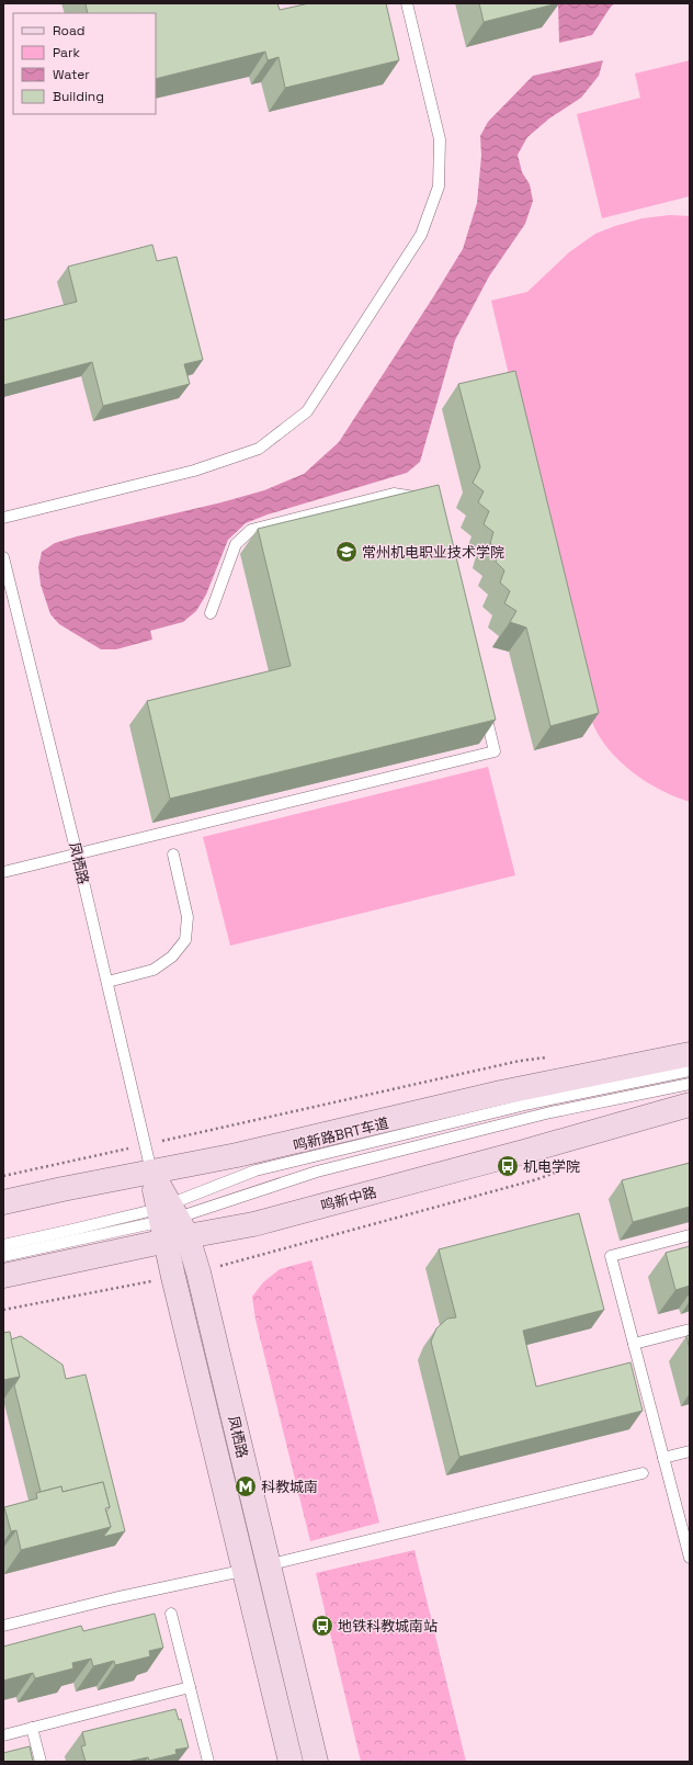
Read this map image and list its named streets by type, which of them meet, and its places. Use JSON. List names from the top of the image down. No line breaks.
{"streets":{"main road":["凤栖路","鸣新中路"],"lane":["鸣新路BRT车道"]},"crossings":[["凤栖路","鸣新路BRT车道"],["凤栖路","鸣新中路"],["鸣新路BRT车道","鸣新中路"]],"places":{"school or university":["常州机电职业技术学院"],"bus stop":["机电学院","地铁科教城南站"],"metro station":["科教城南"]},"legend":["Road","Park","Water","Building"]}
